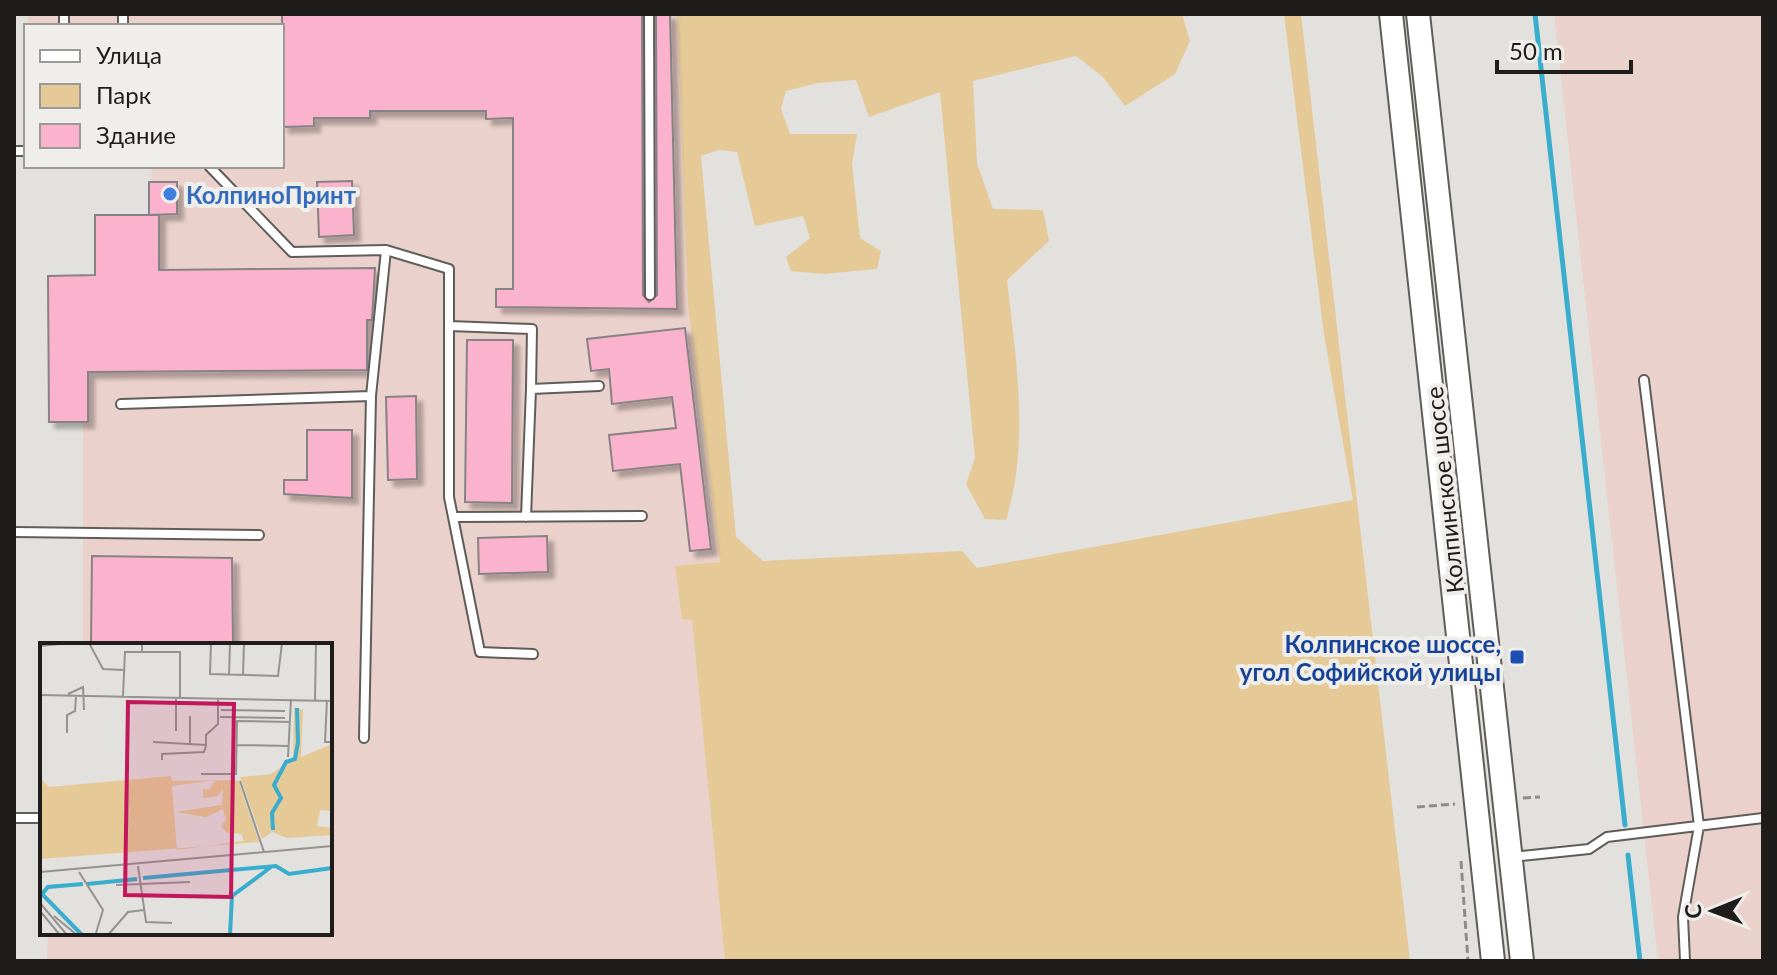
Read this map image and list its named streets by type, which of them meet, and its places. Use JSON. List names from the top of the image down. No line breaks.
{"streets":{"main road":["Колпинское шоссе"]},"places":{"other":["КолпиноПринт"],"transit":["Колпинское шоссе, угол Софийской улицы"]},"legend":["Улица","Парк","Здание"],"scale_bar":"50 m","north":"left"}
